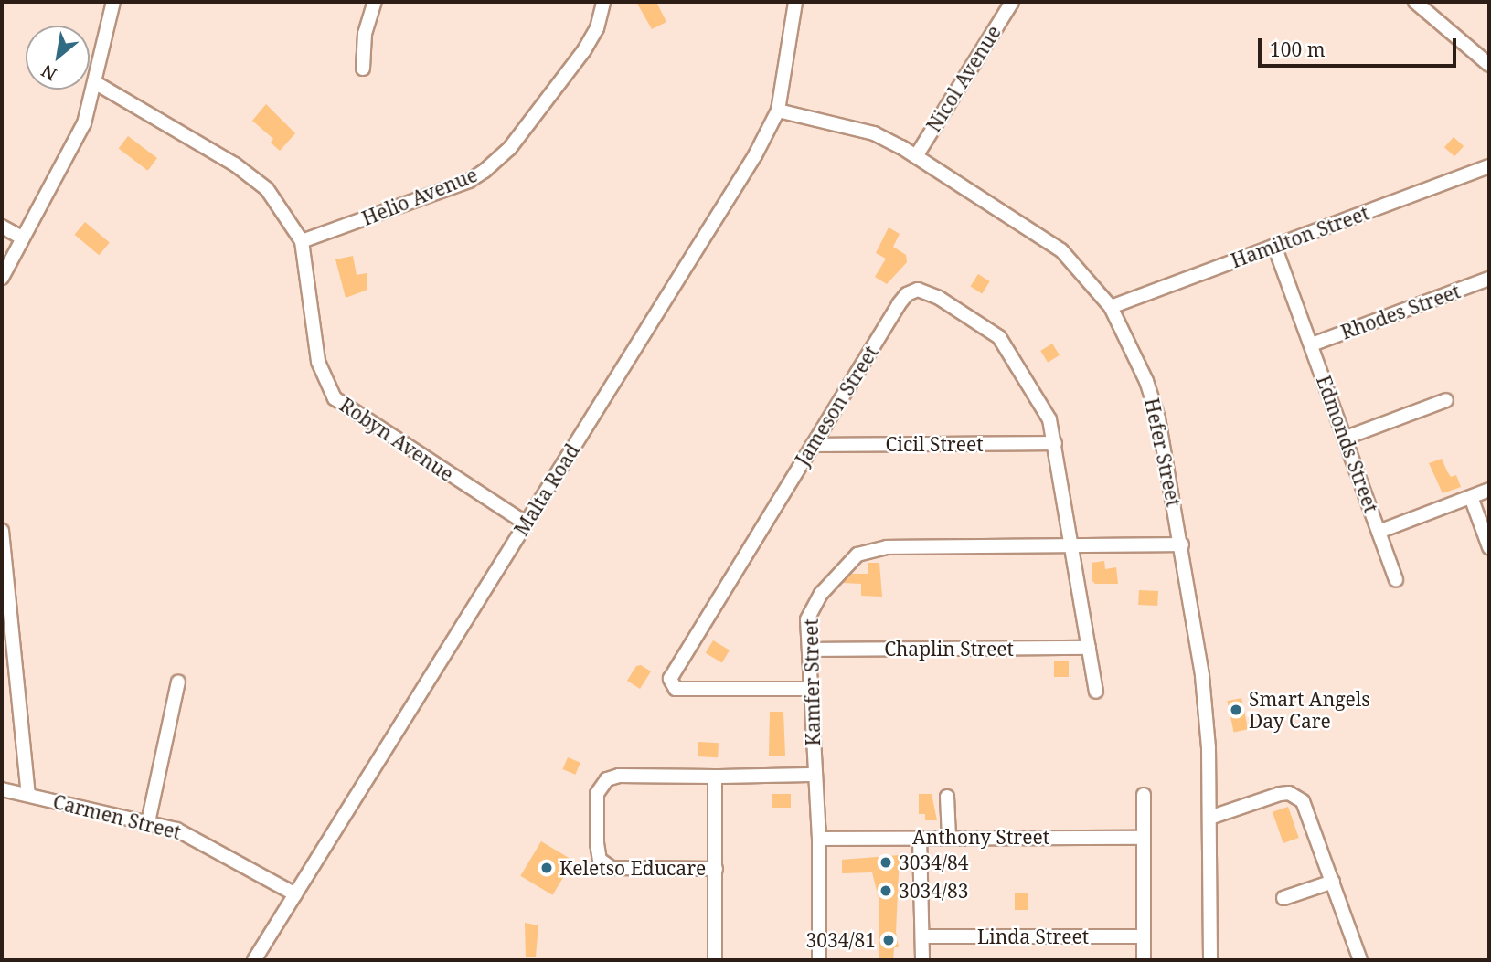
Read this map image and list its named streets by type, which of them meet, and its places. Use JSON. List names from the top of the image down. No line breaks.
{"streets":{"street":["Nicol Avenue","Helio Avenue","Hamilton Street","Rhodes Street","Jameson Street","Robyn Avenue","Cicil Street","Edmonds Street","Hefer Street","Malta Road","Chaplin Street","Kamfer Street","Carmen Street","Anthony Street","Linda Street"]},"crossings":[["Nicol Avenue","Hefer Street"],["Helio Avenue","Robyn Avenue"],["Hamilton Street","Edmonds Street"],["Hamilton Street","Hefer Street"],["Rhodes Street","Edmonds Street"],["Jameson Street","Cicil Street"],["Jameson Street","Kamfer Street"],["Robyn Avenue","Malta Road"],["Hefer Street","Malta Road"],["Hefer Street","Kamfer Street"],["Malta Road","Carmen Street"],["Chaplin Street","Kamfer Street"],["Kamfer Street","Anthony Street"]],"places":["Smart Angels Day Care","3034/84","Keletso Educare","3034/83","3034/81"],"scale_bar":"100 m","north":"bottom left"}
